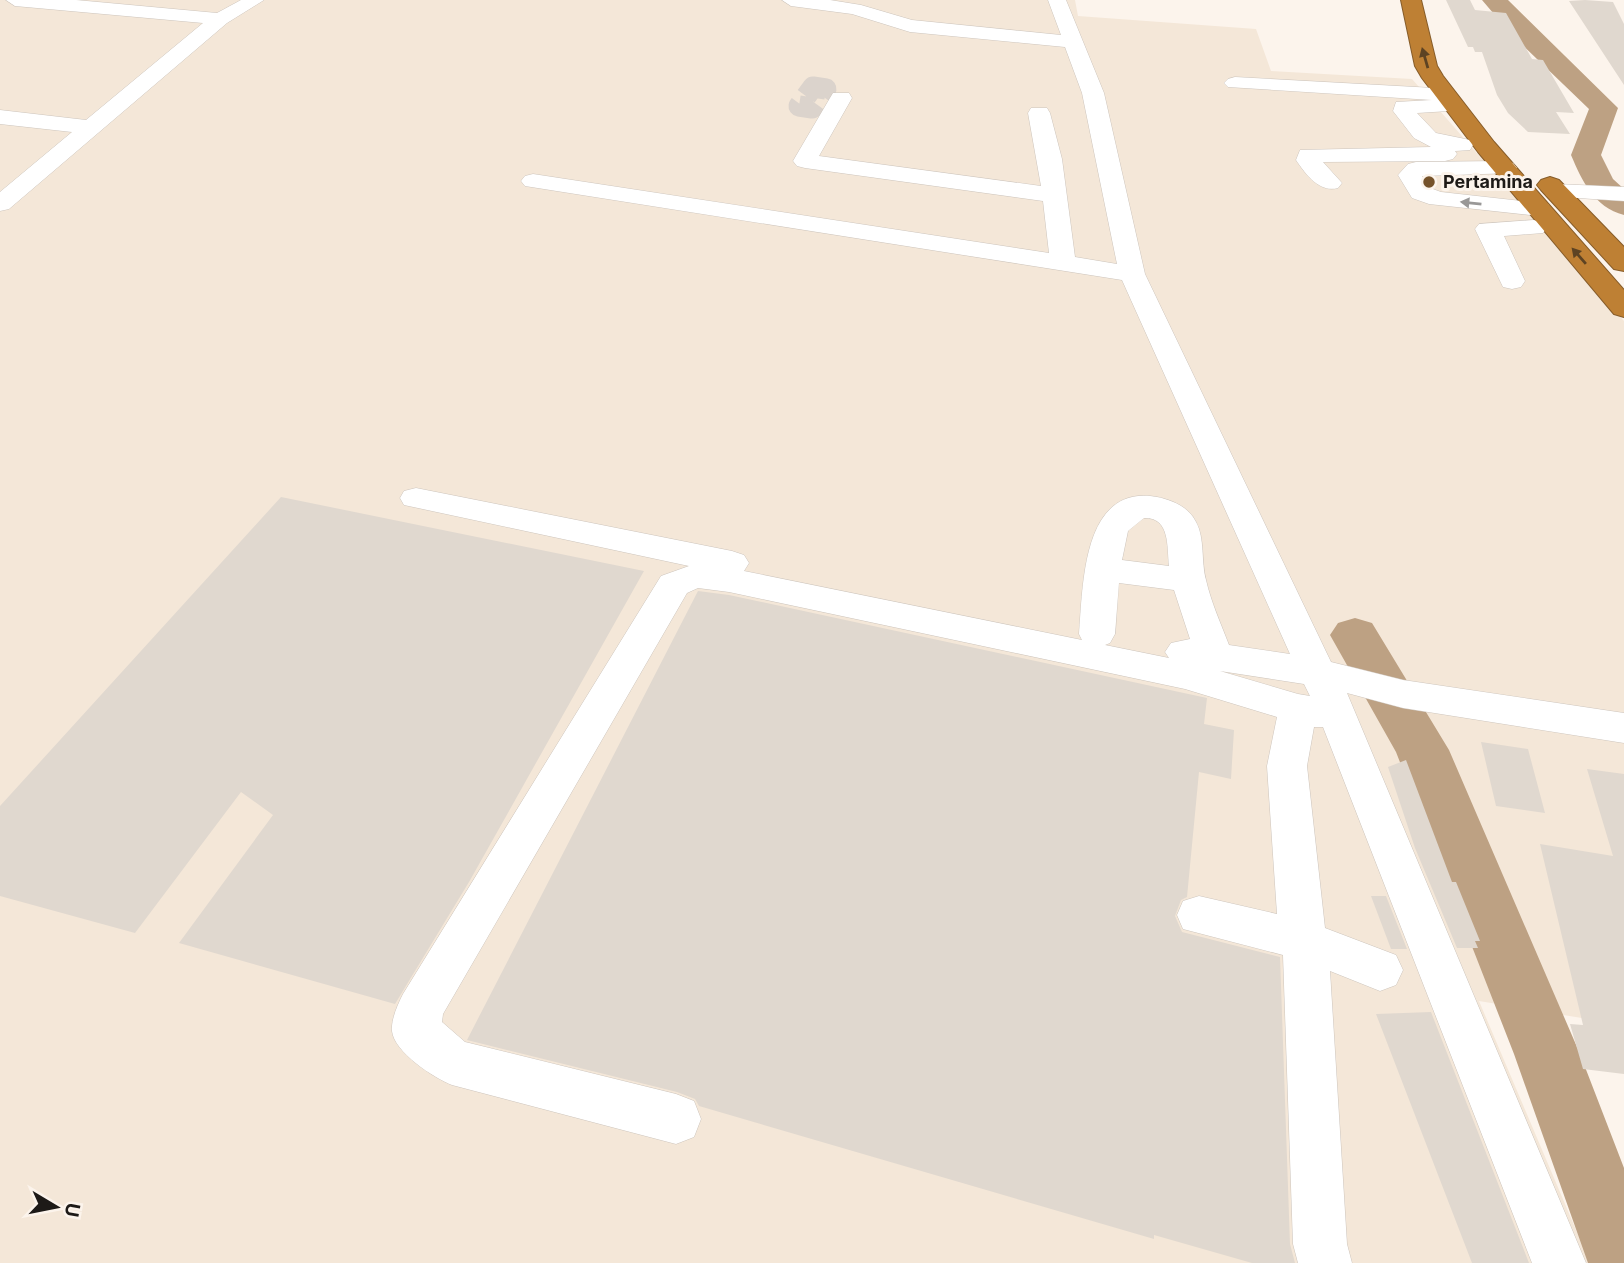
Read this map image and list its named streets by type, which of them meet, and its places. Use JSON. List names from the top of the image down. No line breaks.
{"places":["Pertamina"],"north":"right"}
